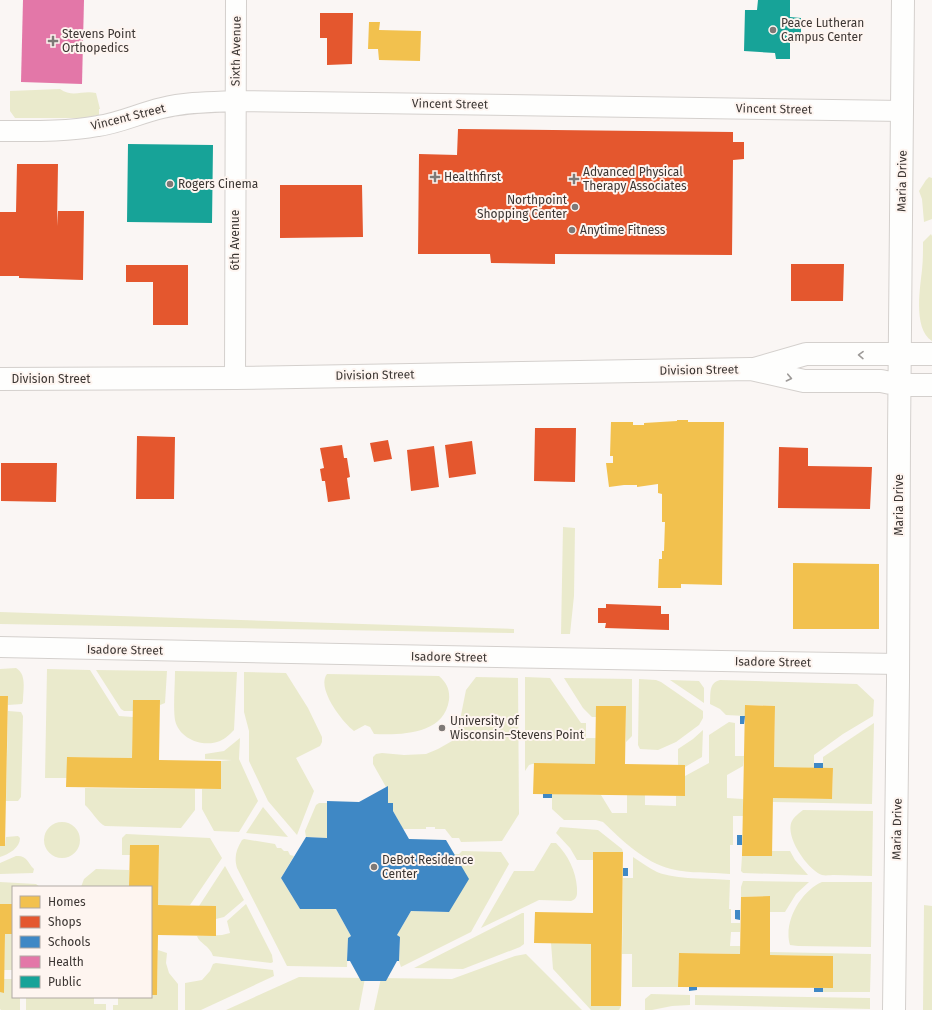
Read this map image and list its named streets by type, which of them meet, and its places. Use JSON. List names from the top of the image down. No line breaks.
{"streets":{"main road":["Maria Drive","Division Street"],"street":["Sixth Avenue","Vincent Street","6th Avenue","Isadore Street"]},"crossings":[["Sixth Avenue","Vincent Street"],["Sixth Avenue","6th Avenue"],["Vincent Street","Maria Drive"],["Vincent Street","6th Avenue"],["Maria Drive","Division Street"],["Maria Drive","Isadore Street"],["6th Avenue","Division Street"]],"places":{"other":["Peace Lutheran Campus Center","Rogers Cinema","Northpoint Shopping Center","Anytime Fitness","University of Wisconsin–Stevens Point","DeBot Residence Center"],"health":["Stevens Point Orthopedics","Healthfirst","Advanced Physical Therapy Associates"]},"legend":["Homes","Shops","Schools","Health","Public"]}
